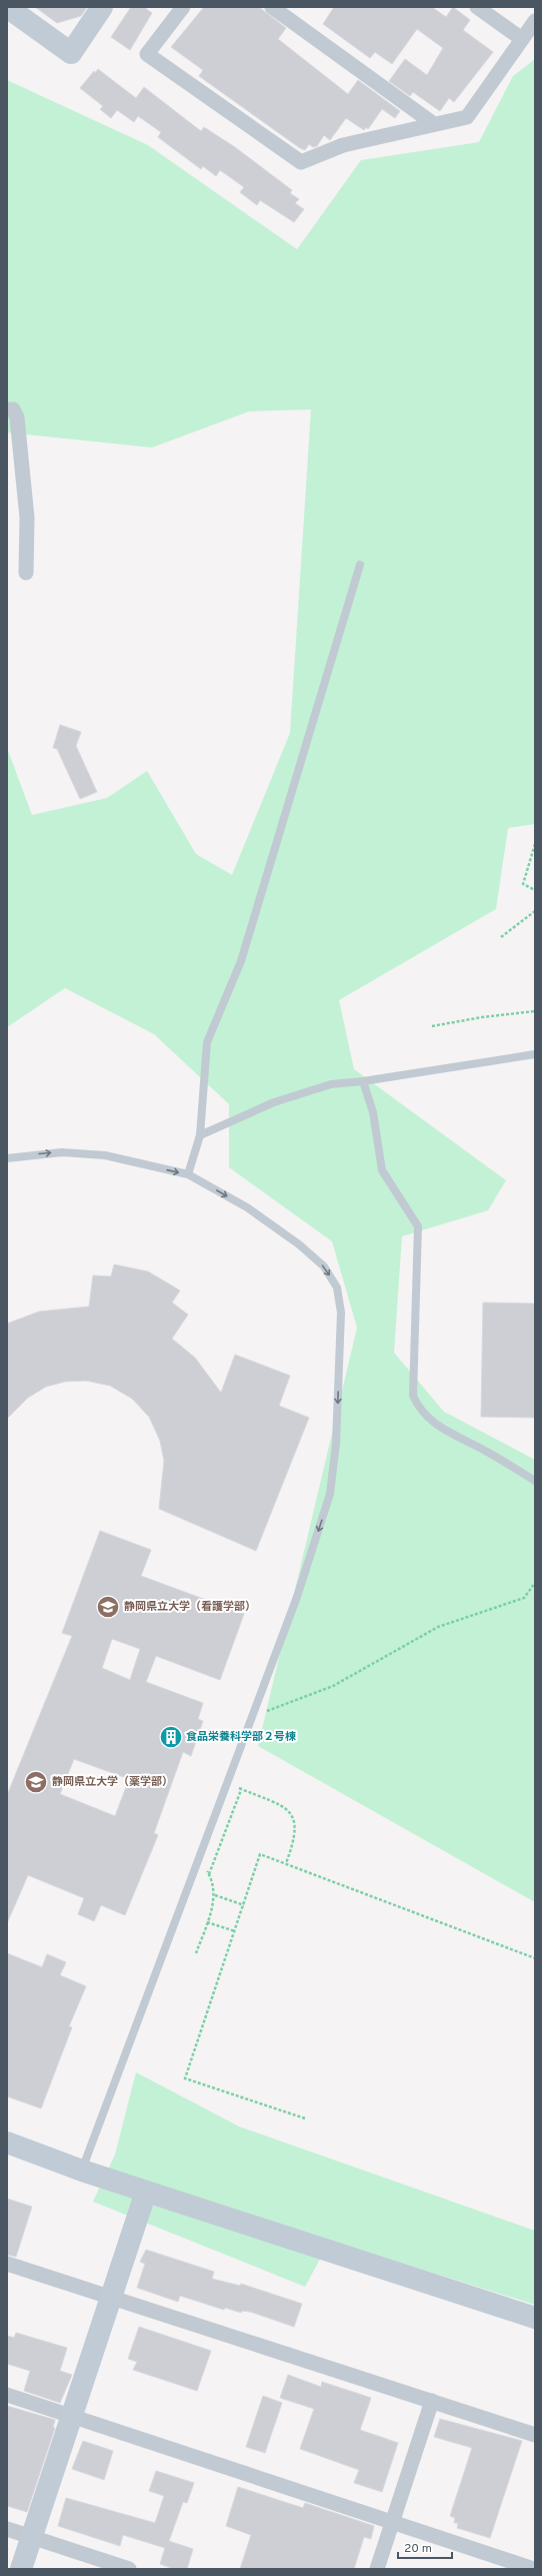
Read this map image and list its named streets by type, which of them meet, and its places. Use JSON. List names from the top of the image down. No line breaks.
{"places":{"school or university":["静岡県立大学（看護学部）","静岡県立大学（薬学部）"],"building":["食品栄養科学部２号棟"]},"scale_bar":"20 m"}
